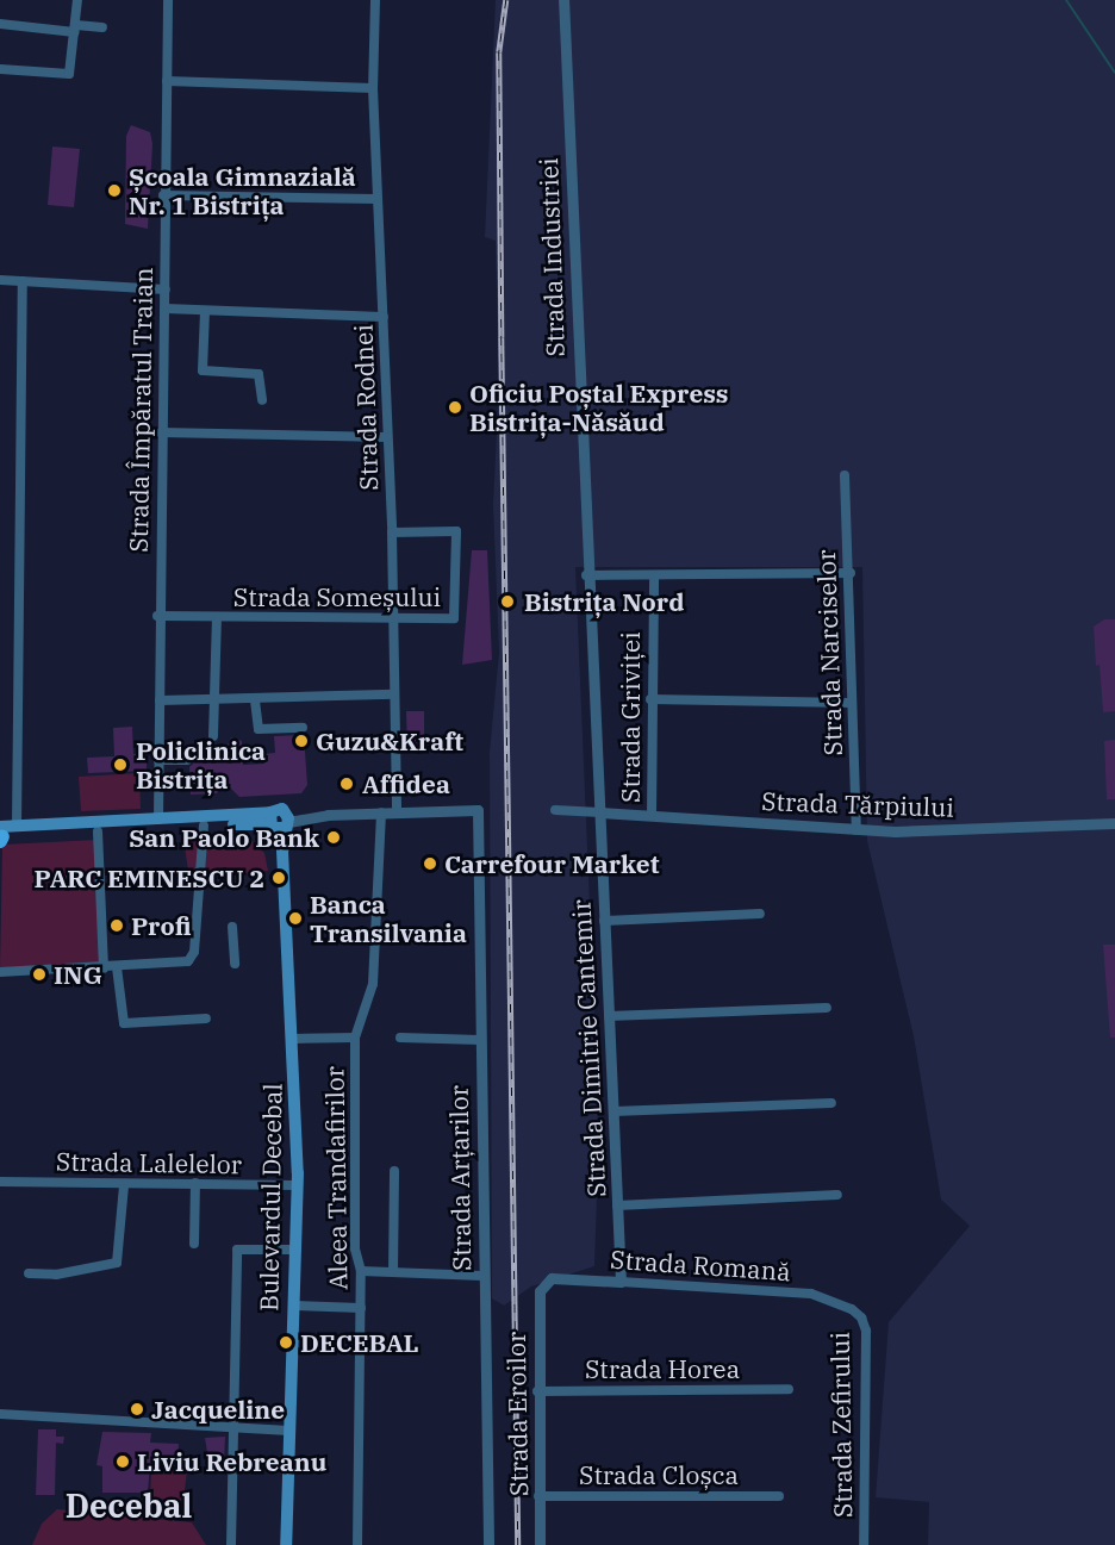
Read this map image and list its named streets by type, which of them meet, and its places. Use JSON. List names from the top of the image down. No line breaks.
{"streets":{"main road":["Bulevardul Decebal"],"street":["Strada Industriei","Strada Rodnei","Strada Împăratul Traian","Strada Someșului","Strada Narciselor","Strada Griviței","Strada Tărpiului","Strada Dimitrie Cantemir","Strada Lalelelor","Aleea Trandafirilor","Strada Arțarilor","Strada Romană","Strada Horea","Strada Eroilor","Strada Zefirului","Strada Cloșca"]},"crossings":[["Strada Industriei","Strada Tărpiului"],["Strada Industriei","Strada Dimitrie Cantemir"],["Strada Rodnei","Strada Someșului"],["Strada Rodnei","Strada Arțarilor"],["Strada Împăratul Traian","Strada Someșului"],["Strada Narciselor","Strada Tărpiului"],["Strada Griviței","Strada Tărpiului"],["Strada Tărpiului","Strada Dimitrie Cantemir"],["Strada Dimitrie Cantemir","Strada Romană"],["Strada Lalelelor","Bulevardul Decebal"],["Strada Romană","Strada Eroilor"],["Strada Romană","Strada Zefirului"],["Strada Horea","Strada Eroilor"],["Strada Eroilor","Strada Cloșca"]],"districts":["Decebal"],"places":["Școala Gimnazială Nr. 1 Bistrița","Oficiu Poștal Express Bistrița-Năsăud","Bistrița Nord","Guzu&Kraft","Policlinica Bistrița","Affidea","San Paolo Bank","Carrefour Market","PARC EMINESCU 2","Banca Transilvania","Profi","ING","DECEBAL","Jacqueline","Liviu Rebreanu"]}
